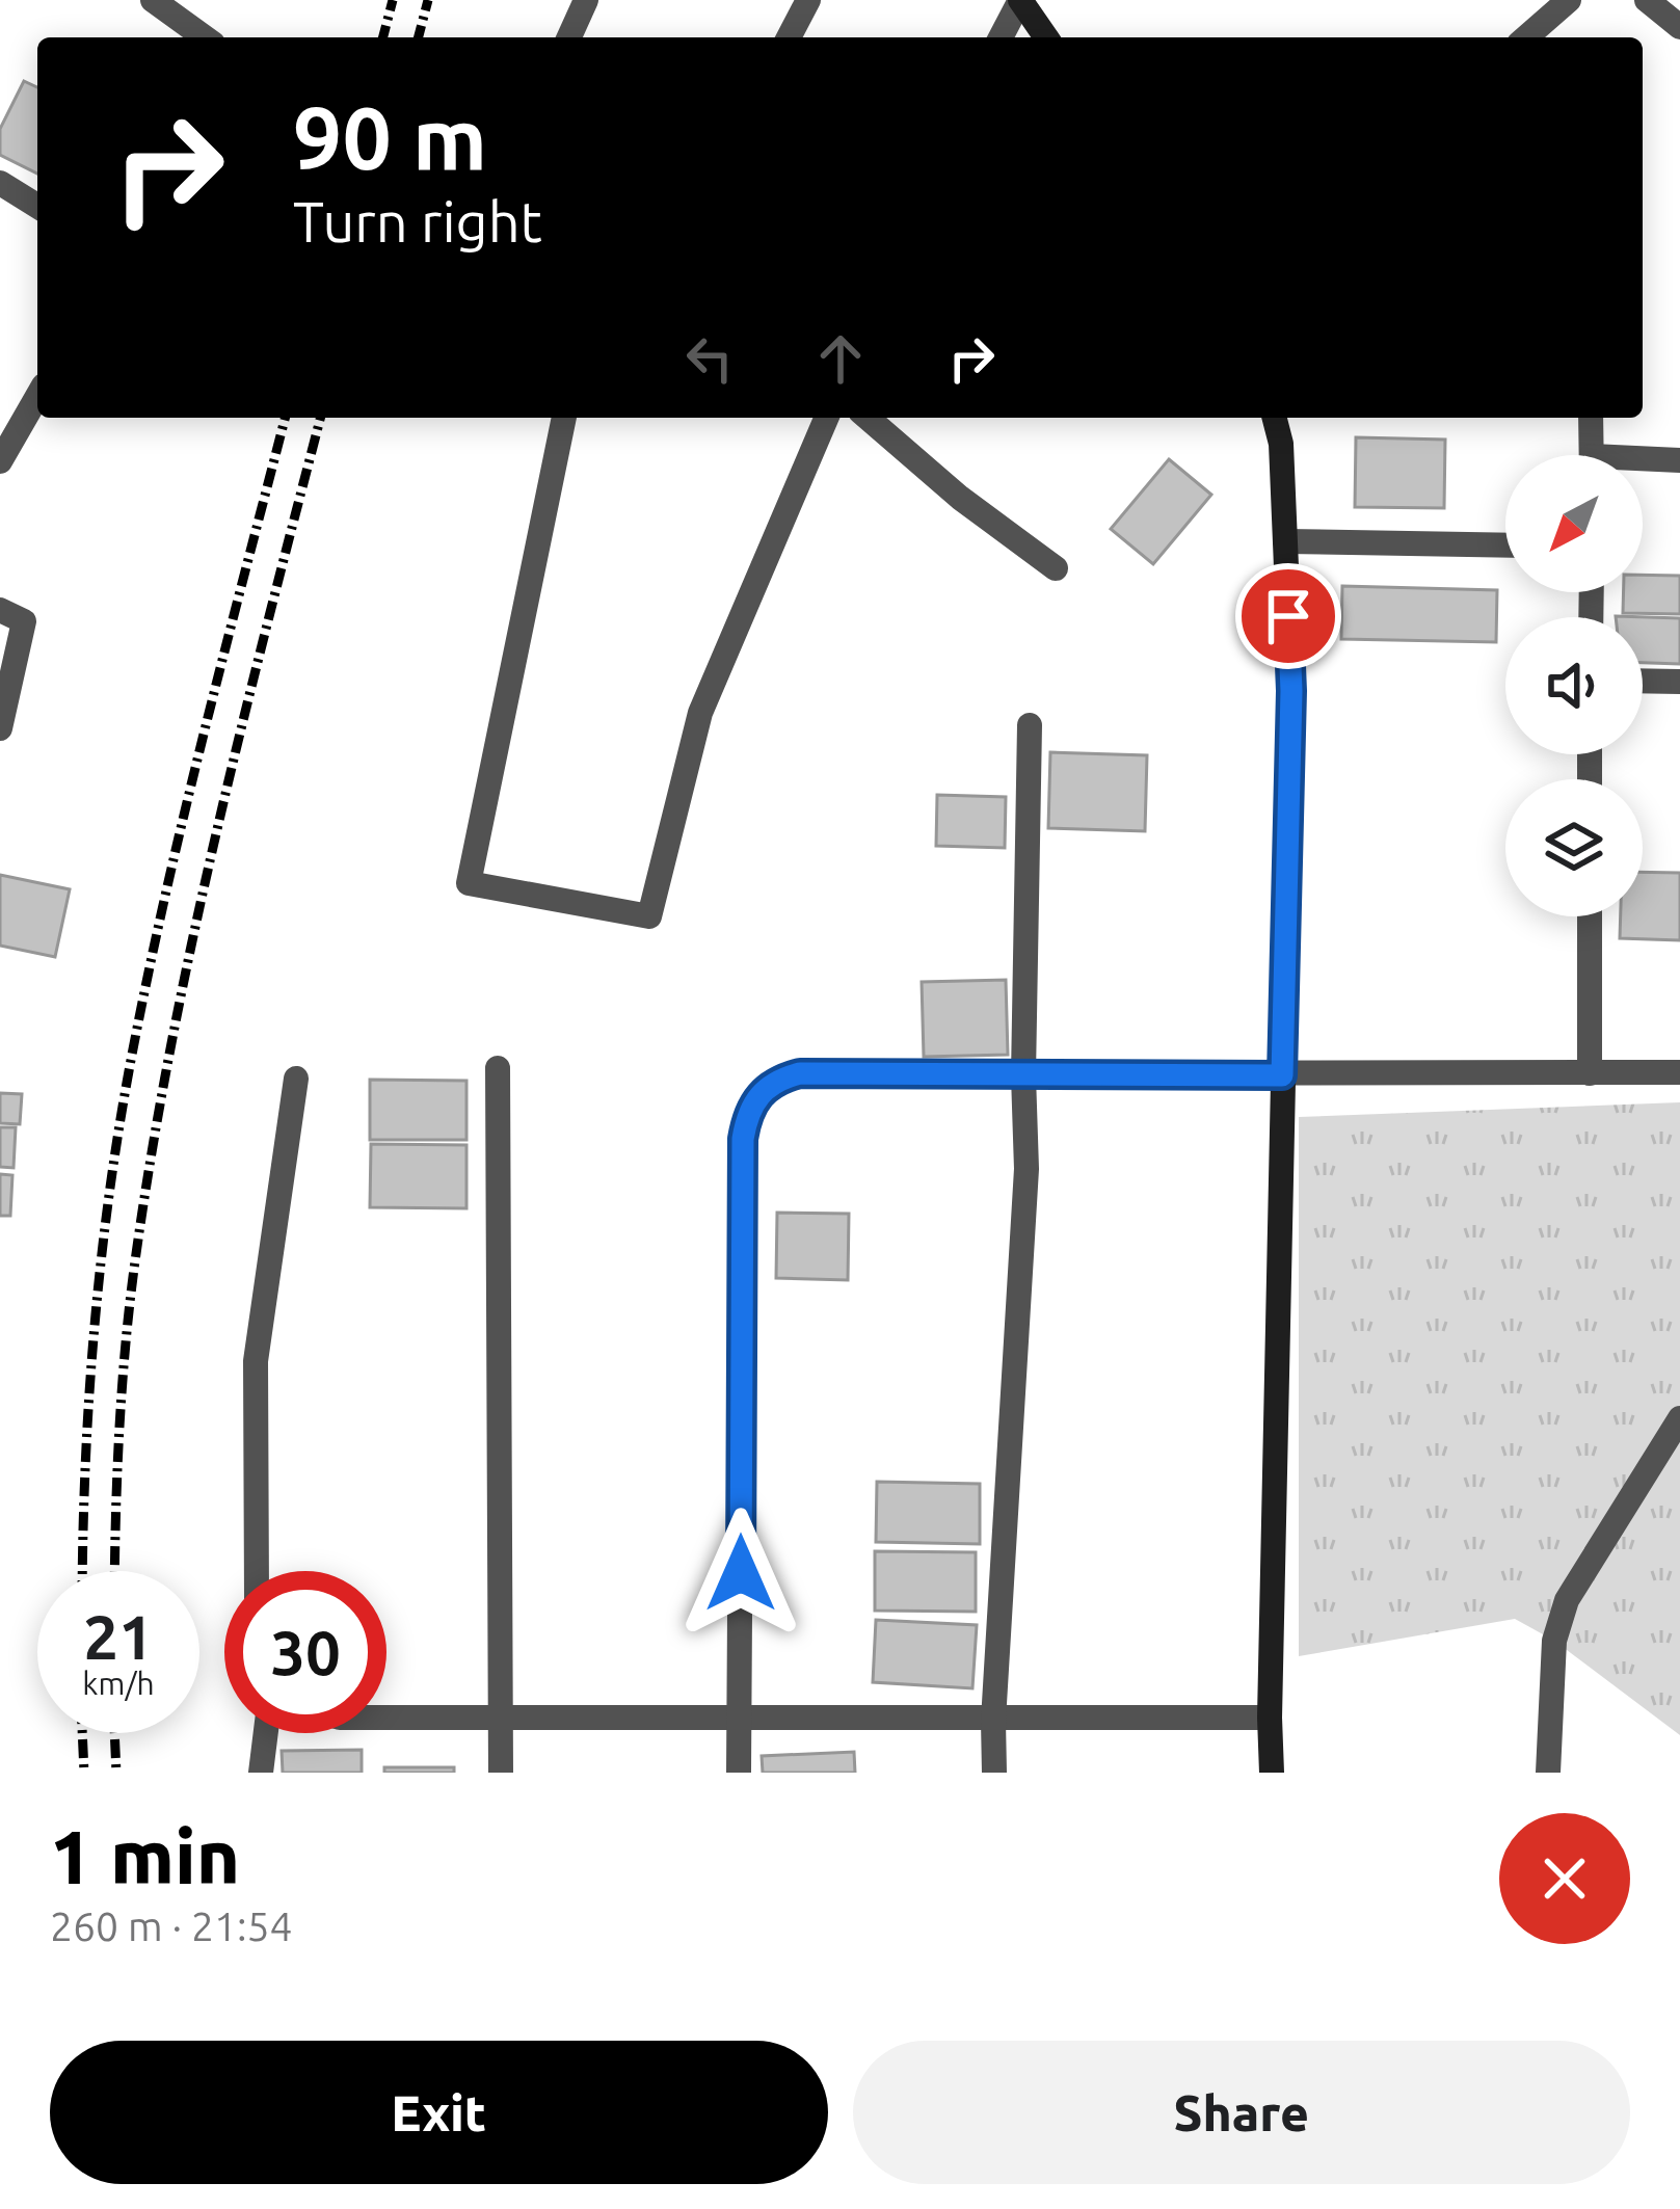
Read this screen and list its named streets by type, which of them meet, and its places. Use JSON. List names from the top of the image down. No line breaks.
{"north":"bottom left","page":{"turn":["90 m","Turn right"],"speed":"21 km/h","limit":"30","heading":["1 min","260 m · 21:54"],"buttons":["Exit","Share"]}}
